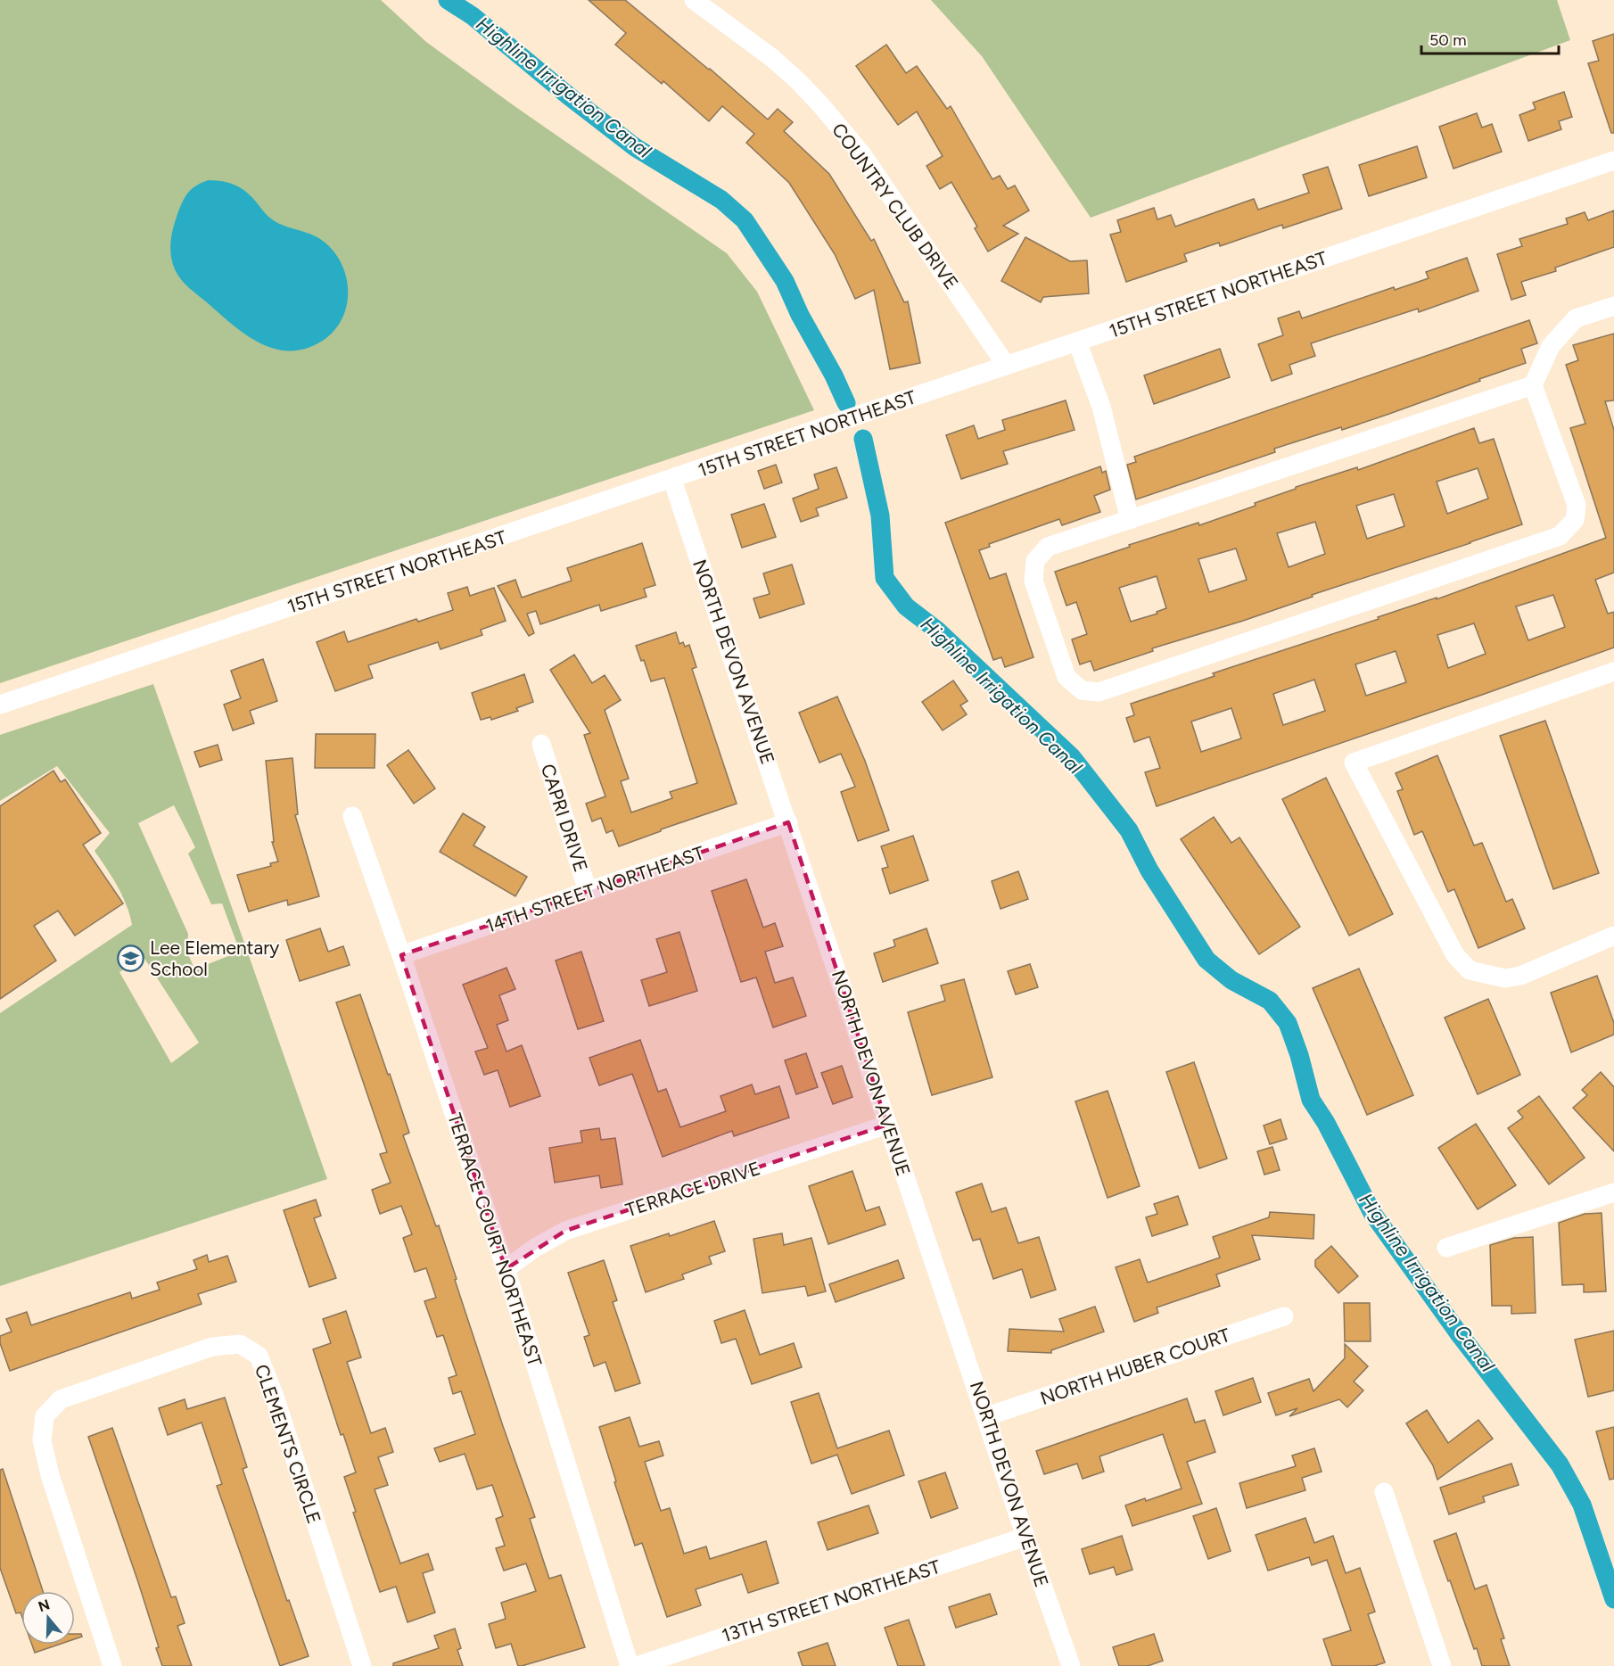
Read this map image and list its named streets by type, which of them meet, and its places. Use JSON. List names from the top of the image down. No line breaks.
{"streets":{"street":["COUNTRY CLUB DRIVE","15TH STREET NORTHEAST","NORTH DEVON AVENUE","CAPRI DRIVE","14TH STREET NORTHEAST","TERRACE DRIVE","TERRACE COURT NORTHEAST","NORTH HUBER COURT","CLEMENTS CIRCLE","13TH STREET NORTHEAST"]},"crossings":[["COUNTRY CLUB DRIVE","15TH STREET NORTHEAST"],["15TH STREET NORTHEAST","NORTH DEVON AVENUE"],["NORTH DEVON AVENUE","14TH STREET NORTHEAST"],["NORTH DEVON AVENUE","TERRACE DRIVE"],["NORTH DEVON AVENUE","NORTH HUBER COURT"],["NORTH DEVON AVENUE","13TH STREET NORTHEAST"],["CAPRI DRIVE","14TH STREET NORTHEAST"],["14TH STREET NORTHEAST","TERRACE COURT NORTHEAST"],["TERRACE DRIVE","TERRACE COURT NORTHEAST"]],"water":["Highline Irrigation Canal"],"places":{"school or university":["Lee Elementary School"]},"scale_bar":"50 m","north":"top"}
